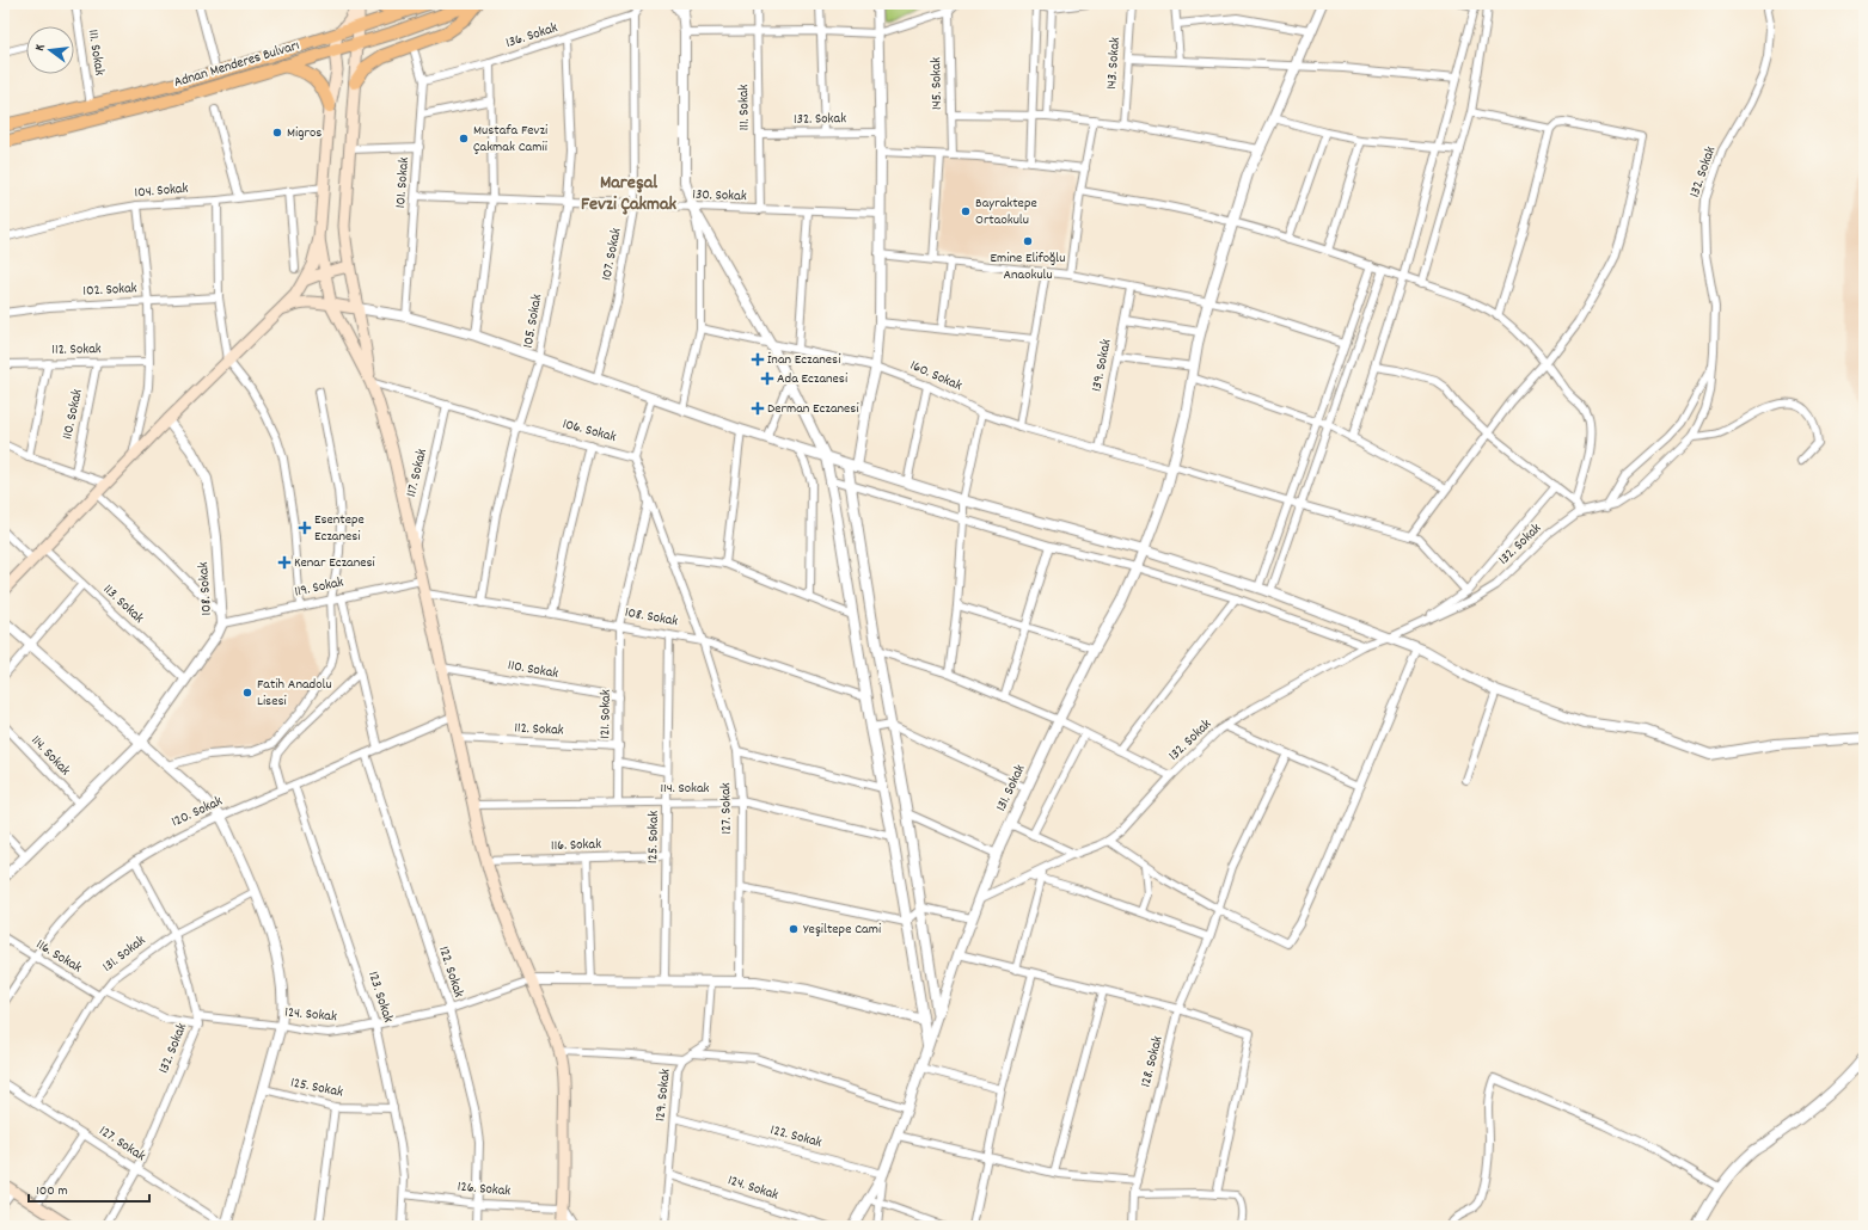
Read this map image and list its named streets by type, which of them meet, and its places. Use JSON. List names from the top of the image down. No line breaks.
{"streets":{"main road":["Adnan Menderes Bulvarı"],"street":["136. Sokak","111. Sokak","143. Sokak","145. Sokak","132. Sokak","101. Sokak","104. Sokak","130. Sokak","107. Sokak","102. Sokak","105. Sokak","112. Sokak","139. Sokak","160. Sokak","110. Sokak","106. Sokak","117. Sokak","119. Sokak","108. Sokak","113. Sokak","121. Sokak","114. Sokak","131. Sokak","127. Sokak","120. Sokak","125. Sokak","116. Sokak","122. Sokak","123. Sokak","124. Sokak","128. Sokak","129. Sokak","126. Sokak"]},"crossings":[["136. Sokak","101. Sokak"],["136. Sokak","107. Sokak"],["136. Sokak","105. Sokak"],["111. Sokak","Adnan Menderes Bulvarı"],["111. Sokak","132. Sokak"],["111. Sokak","130. Sokak"],["132. Sokak","131. Sokak"],["132. Sokak","127. Sokak"],["132. Sokak","120. Sokak"],["132. Sokak","124. Sokak"],["101. Sokak","130. Sokak"],["130. Sokak","107. Sokak"],["130. Sokak","105. Sokak"],["105. Sokak","106. Sokak"],["105. Sokak","108. Sokak"],["112. Sokak","110. Sokak"],["112. Sokak","121. Sokak"],["139. Sokak","160. Sokak"],["160. Sokak","131. Sokak"],["110. Sokak","121. Sokak"],["106. Sokak","117. Sokak"],["119. Sokak","108. Sokak"],["108. Sokak","113. Sokak"],["108. Sokak","121. Sokak"],["108. Sokak","127. Sokak"],["108. Sokak","125. Sokak"],["121. Sokak","114. Sokak"],["114. Sokak","127. Sokak"],["114. Sokak","125. Sokak"],["131. Sokak","127. Sokak"],["131. Sokak","116. Sokak"],["131. Sokak","122. Sokak"],["120. Sokak","116. Sokak"],["120. Sokak","122. Sokak"],["120. Sokak","123. Sokak"],["125. Sokak","116. Sokak"],["125. Sokak","123. Sokak"],["122. Sokak","124. Sokak"],["122. Sokak","129. Sokak"],["122. Sokak","126. Sokak"],["123. Sokak","124. Sokak"],["123. Sokak","126. Sokak"],["124. Sokak","129. Sokak"]],"districts":["Mareşal Fevzi Çakmak"],"places":{"other":["Migros","Mustafa Fevzi Çakmak Camii","Bayraktepe Ortaokulu","Emine Elifoğlu Anaokulu","Fatih Anadolu Lisesi","Yeşiltepe Cami"],"health":["İnan Eczanesi","Ada Eczanesi","Derman Eczanesi","Esentepe Eczanesi","Kenar Eczanesi"]},"scale_bar":"100 m","north":"left"}
